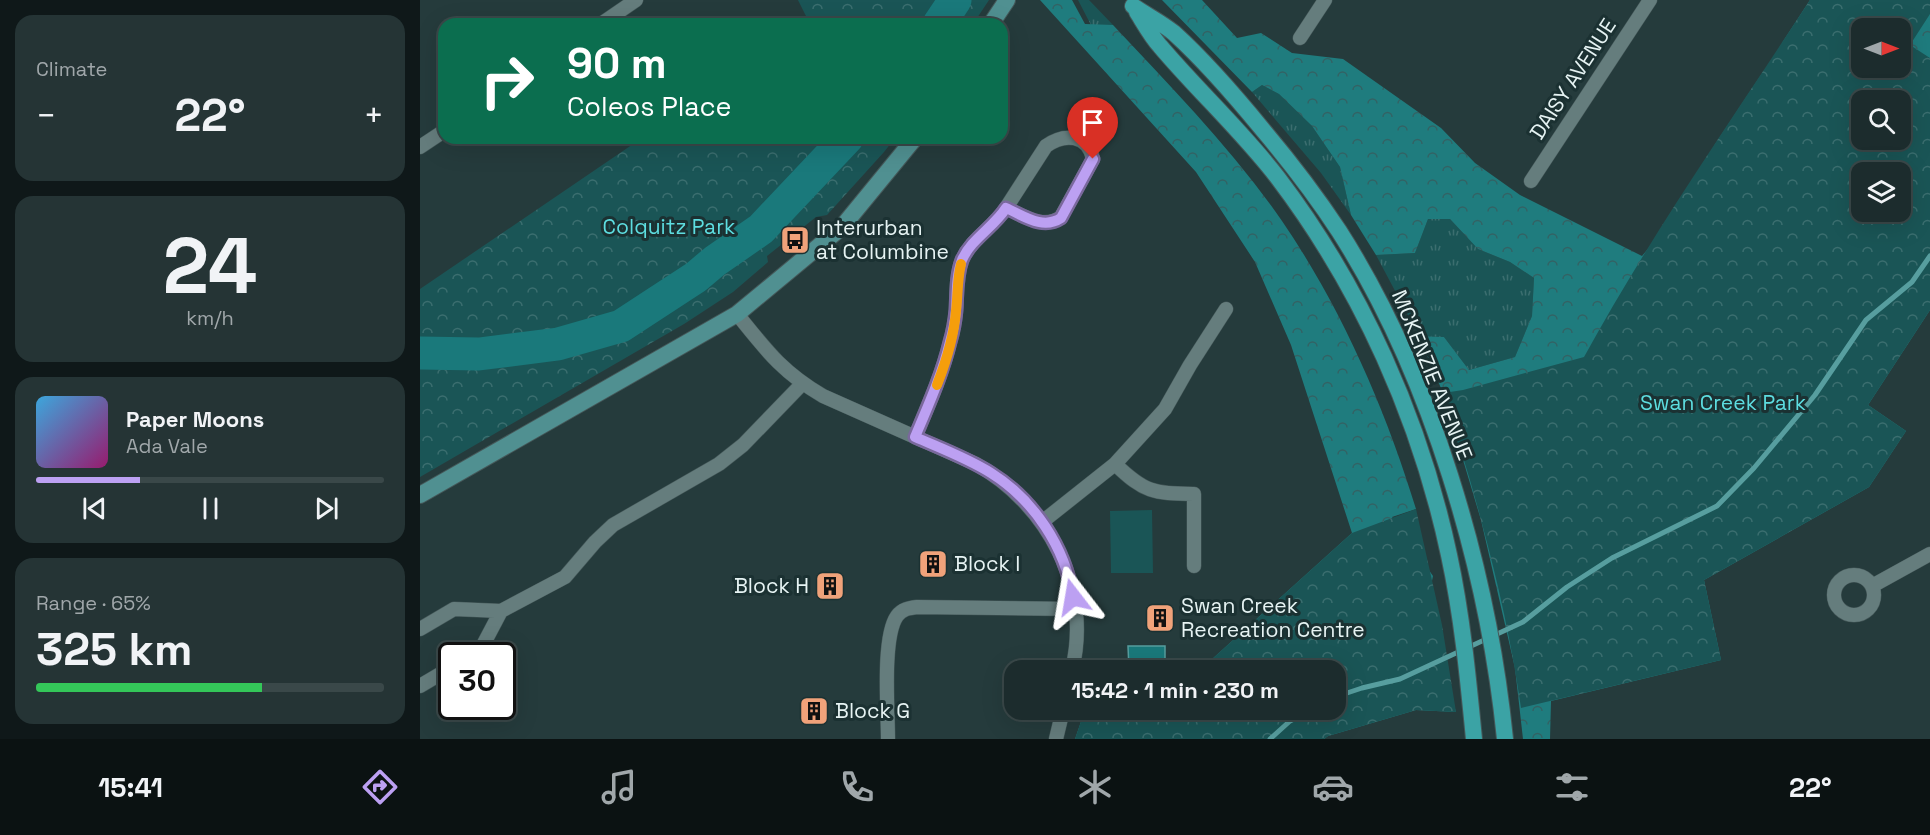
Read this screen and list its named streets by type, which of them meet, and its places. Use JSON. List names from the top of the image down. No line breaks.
{"streets":{"main road":["MCKENZIE AVENUE"],"street":["DAISY AVENUE"]},"parks":["Colquitz Park","Swan Creek Park"],"places":{"bus stop":["Interurban at Columbine"],"building":["Block I","Block H","Swan Creek Recreation Centre","Block G"]},"north":"right","page":{"tile":["Climate",["24","km/h"],["Range · 65%","325 km"]],"turn":["90 m","Coleos Place"],"heat":["−","22°","+"],"song":["Paper Moons","Ada Vale"],"limit":"30","trip":"15:42 · 1 min · 230 m","tabs":["15:41","22°"]}}
